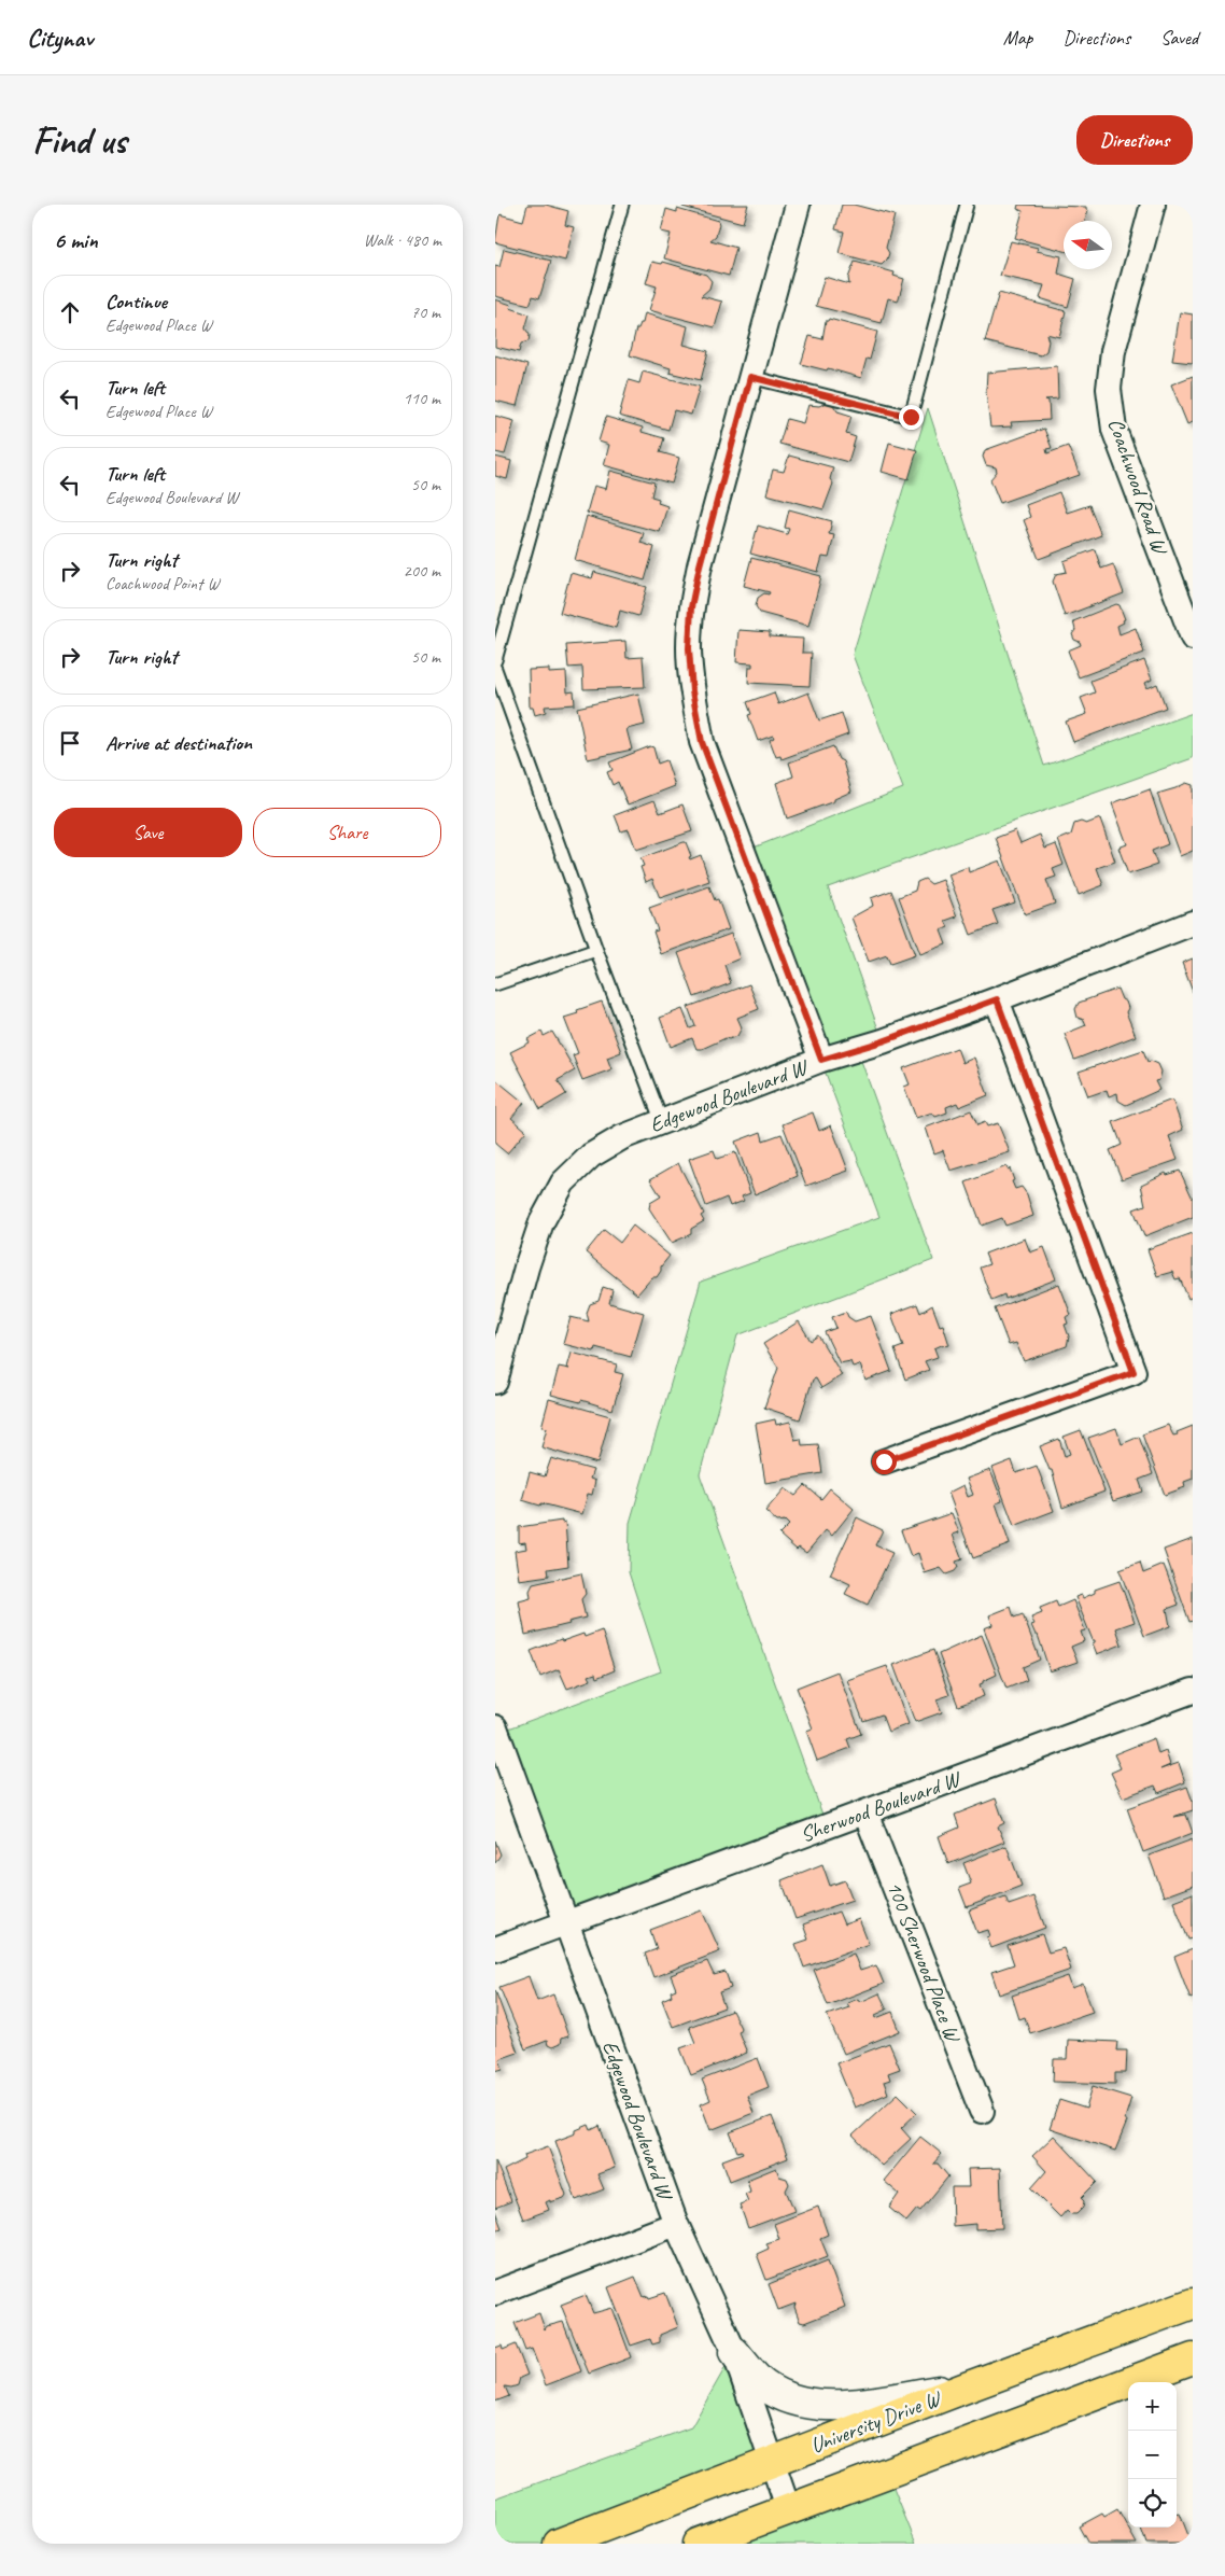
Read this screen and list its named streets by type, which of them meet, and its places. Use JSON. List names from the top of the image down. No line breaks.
{"streets":{"main road":["University Drive W"],"street":["Coachwood Road W","Edgewood Boulevard W","Sherwood Boulevard W","100 Sherwood Place W"]},"crossings":[["Edgewood Boulevard W","Sherwood Boulevard W"],["Edgewood Boulevard W","University Drive W"],["Sherwood Boulevard W","100 Sherwood Place W"]],"north":"left","page":{"header":"Citynav","nav":["Map","Directions","Saved"],"buttons":["Directions",["Save","Share"]],"title":"Find us","heading":["6 min","Walk · 480 m"],"list":[["Continue","Edgewood Place W","70 m"],["Turn left","Edgewood Place W","110 m"],["Turn left","Edgewood Boulevard W","50 m"],["Turn right","Coachwood Point W","200 m"],["Turn right","50 m"],"Arrive at destination"],"map_buttons":["+","−"]}}
